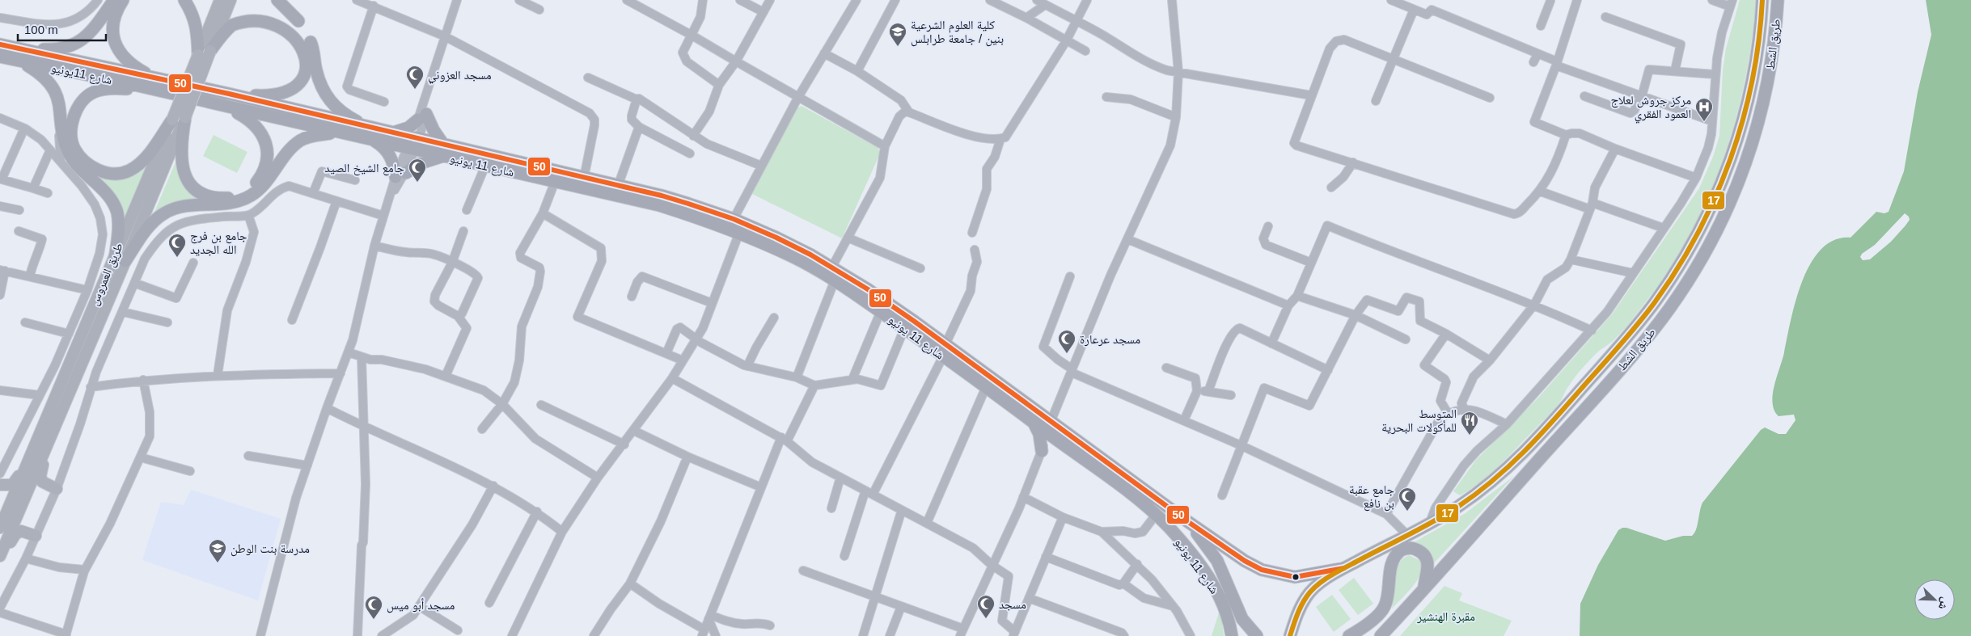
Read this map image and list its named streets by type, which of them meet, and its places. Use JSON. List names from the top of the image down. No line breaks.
{"streets":{"highway":["طريق الشط","شارع 11يونيو","شارع 11 يونيو"],"main road":["طريق العمروس"]},"crossings":[["طريق الشط","شارع 11 يونيو"],["شارع 11يونيو","شارع 11 يونيو"]],"parks":["مقبرة الهنشير"],"places":{"school or university":["كلية العلوم الشرعية بنين / جامعة طرابلس","مدرسة بنت الوطن"],"mosque":["مسجد العزوني","جامع الشيخ الصيد","جامع بن فرج الله الجديد","مسجد عرعارة","جامع عقبة بن نافع","مسجد","مسجد أبو ميس"],"hospital":["مركز جروش لعلاج العمود الفقري"],"restaurant":["المتوسط للمأكولات البحرية"]},"lines":["transit line 17","transit line 50"],"scale_bar":"100 m","north":"bottom right"}
